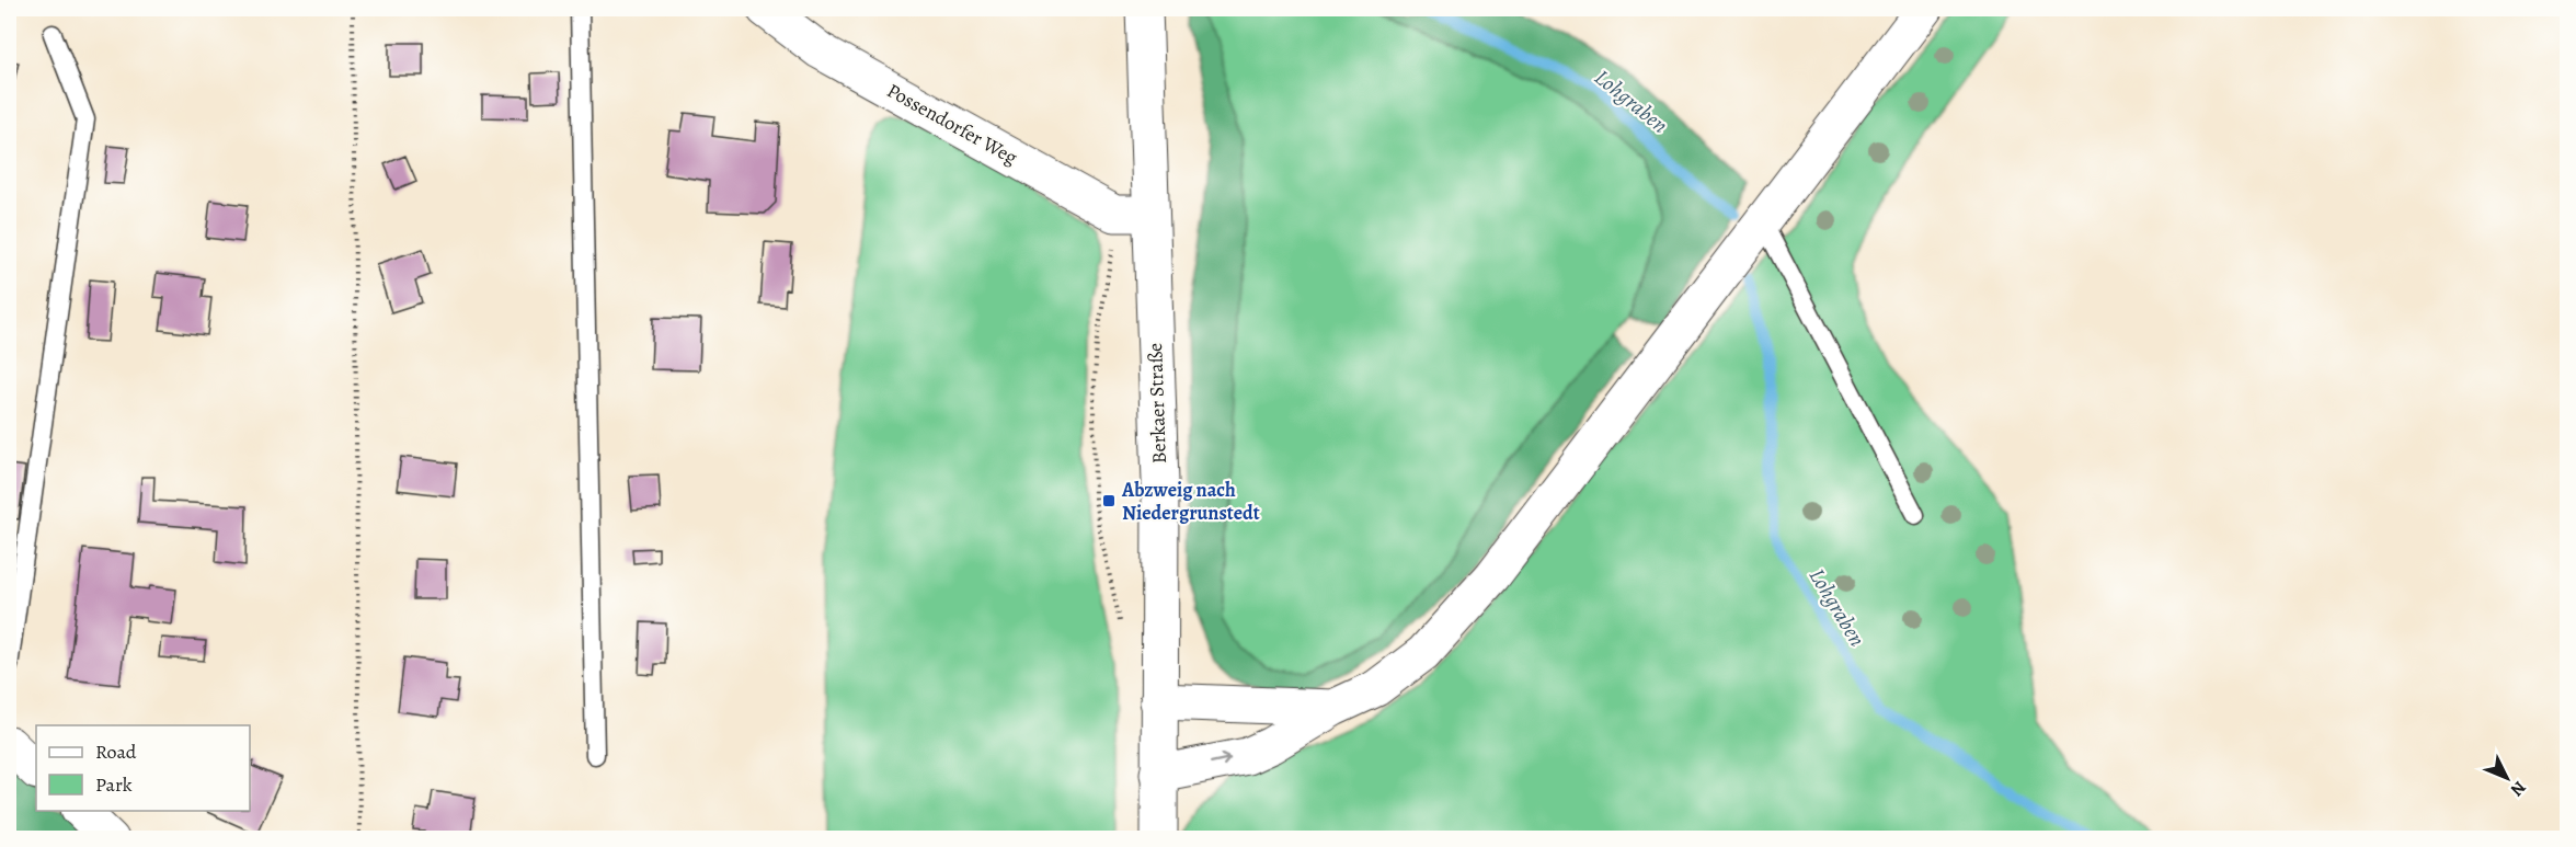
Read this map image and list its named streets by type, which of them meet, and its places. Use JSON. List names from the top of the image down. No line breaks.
{"streets":{"street":["Possendorfer Weg","Berkaer Straße"]},"crossings":[["Possendorfer Weg","Berkaer Straße"]],"water":["Lohgraben"],"places":{"transit":["Abzweig nach Niedergrunstedt"]},"legend":["Road","Park"],"north":"bottom right"}
